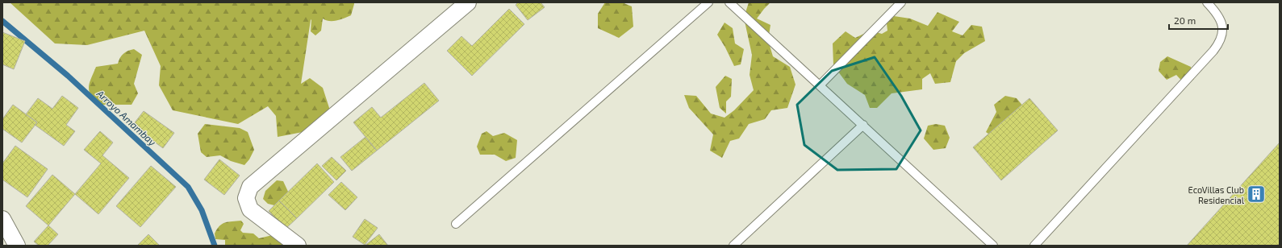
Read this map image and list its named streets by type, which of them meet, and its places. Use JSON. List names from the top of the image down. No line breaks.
{"water":["Arroyo Amambay"],"places":{"building":["EcoVillas Club Residencial"]},"scale_bar":"20 m"}
